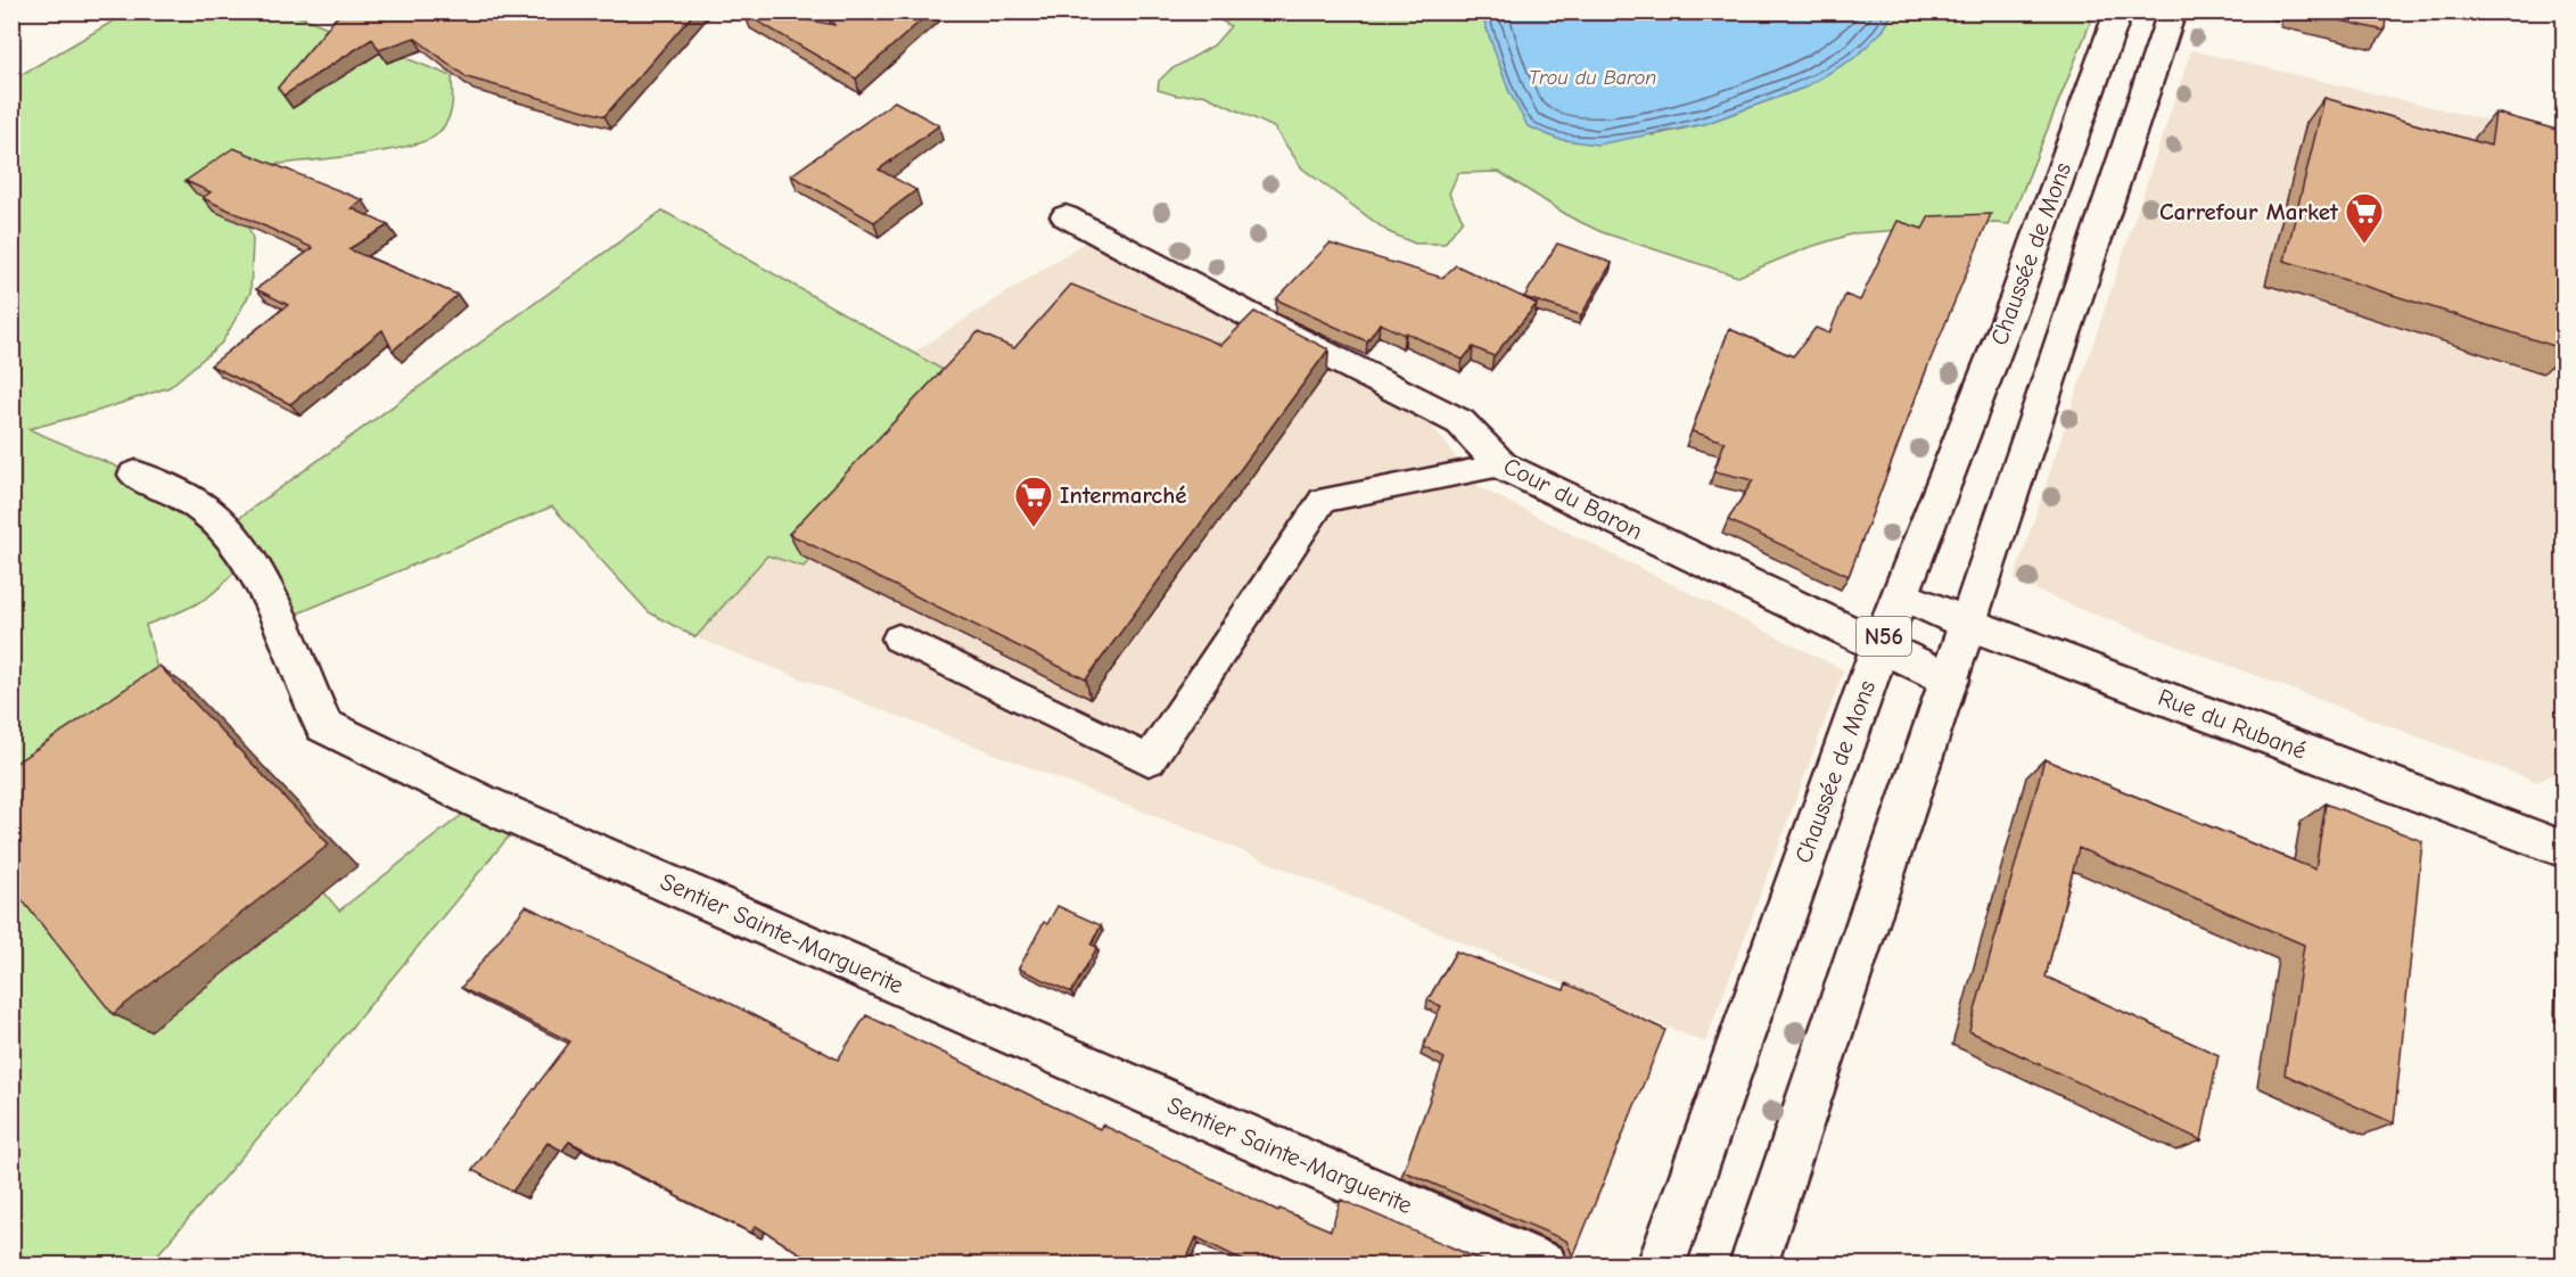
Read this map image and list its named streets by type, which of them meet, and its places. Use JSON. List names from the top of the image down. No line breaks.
{"streets":{"main road":["Chaussée de Mons","Cour du Baron","N56","Rue du Rubané","Sentier Sainte-Marguerite"]},"crossings":[["Chaussée de Mons","Cour du Baron"],["Chaussée de Mons","Rue du Rubané"]],"water":["Trou du Baron"],"places":{"supermarket":["Carrefour Market","Intermarché"]}}
